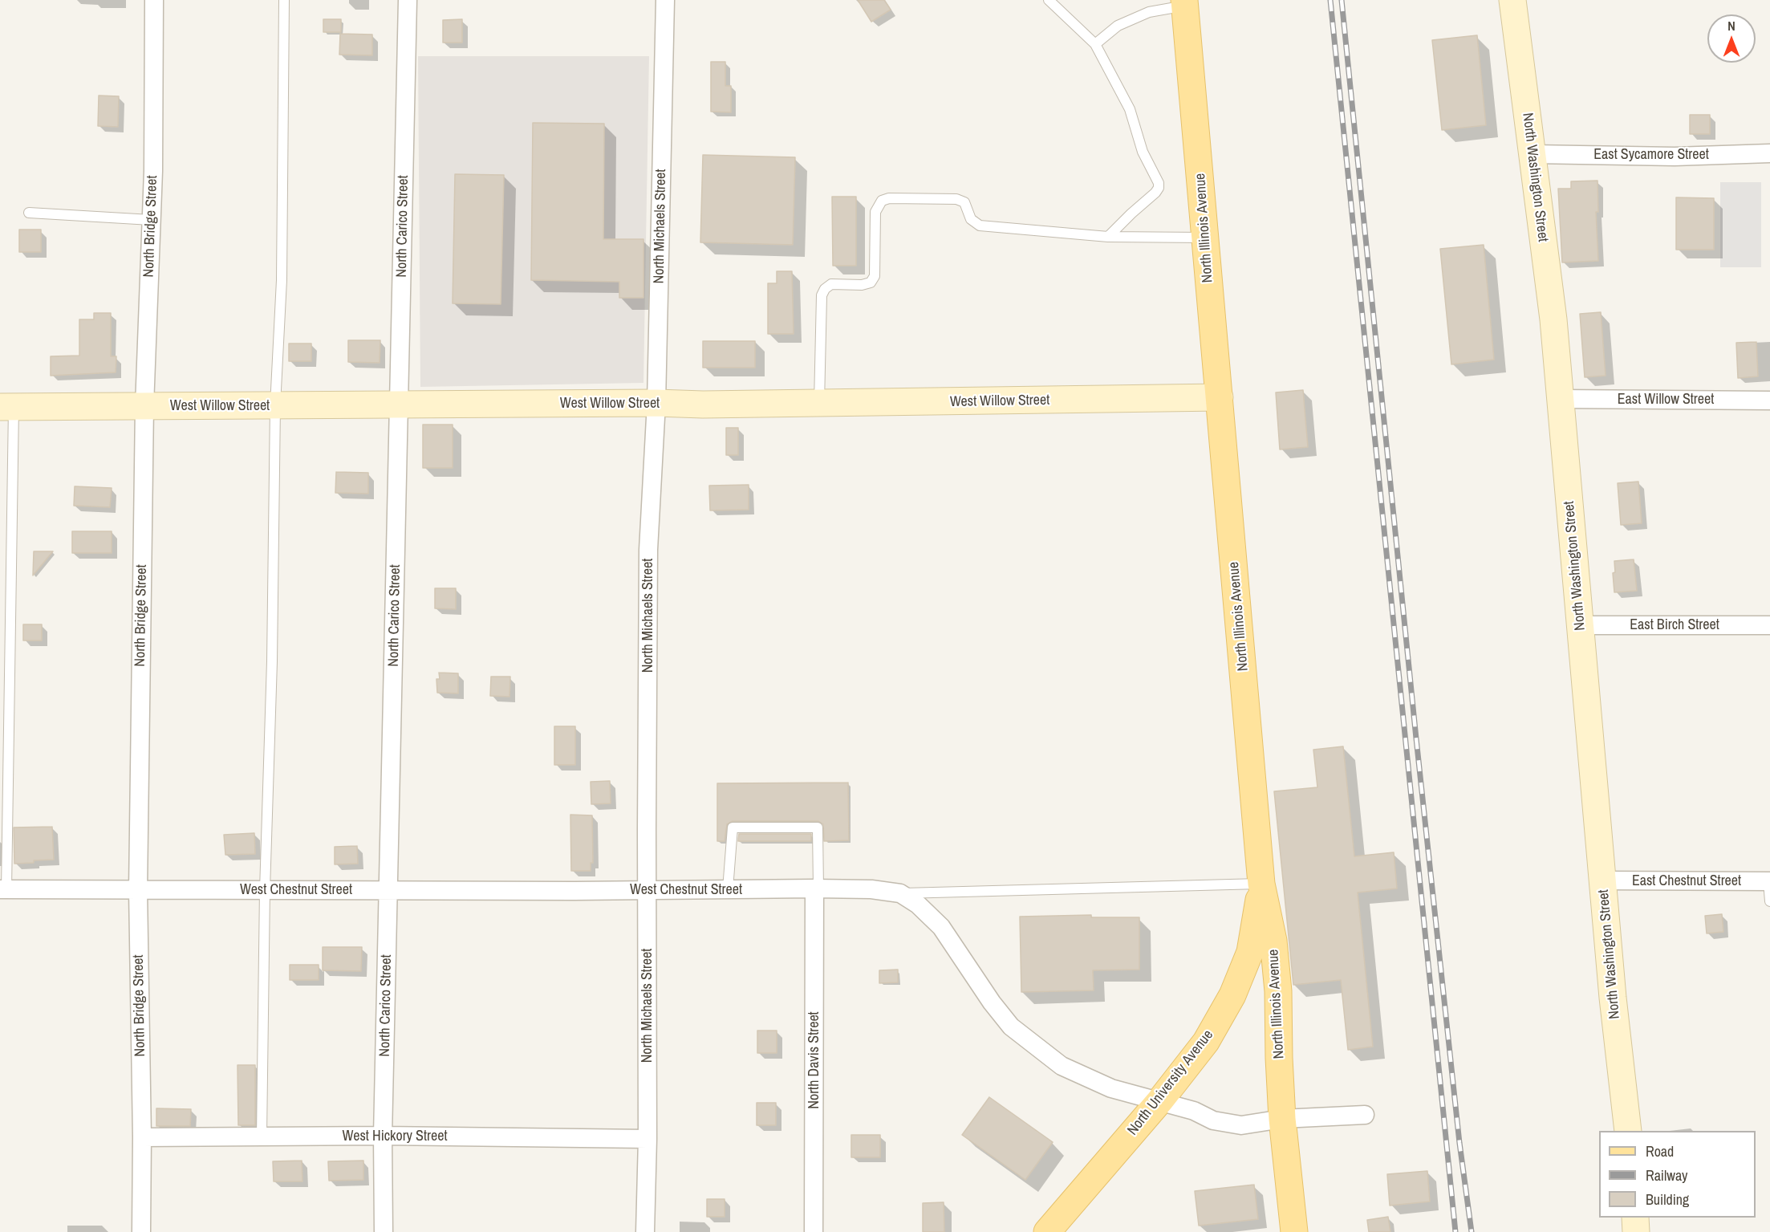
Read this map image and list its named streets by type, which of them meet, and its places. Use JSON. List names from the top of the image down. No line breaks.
{"streets":{"main road":["North Illinois Avenue","North University Avenue"],"street":["East Sycamore Street","North Washington Street","North Bridge Street","North Carico Street","North Michaels Street","East Willow Street","West Willow Street","East Birch Street","East Chestnut Street","West Chestnut Street","North Davis Street","West Hickory Street"]},"crossings":[["East Sycamore Street","North Washington Street"],["North Washington Street","East Willow Street"],["North Washington Street","East Birch Street"],["North Washington Street","East Chestnut Street"],["North Bridge Street","West Willow Street"],["North Bridge Street","West Chestnut Street"],["North Bridge Street","West Hickory Street"],["North Carico Street","West Willow Street"],["North Carico Street","West Chestnut Street"],["North Carico Street","West Hickory Street"],["North Michaels Street","West Willow Street"],["North Michaels Street","West Chestnut Street"],["North Michaels Street","West Hickory Street"],["North Illinois Avenue","West Willow Street"],["North Illinois Avenue","West Chestnut Street"],["North Illinois Avenue","North University Avenue"],["West Chestnut Street","North Davis Street"],["West Chestnut Street","North University Avenue"]],"legend":["Road","Railway","Building"],"north":"top"}
